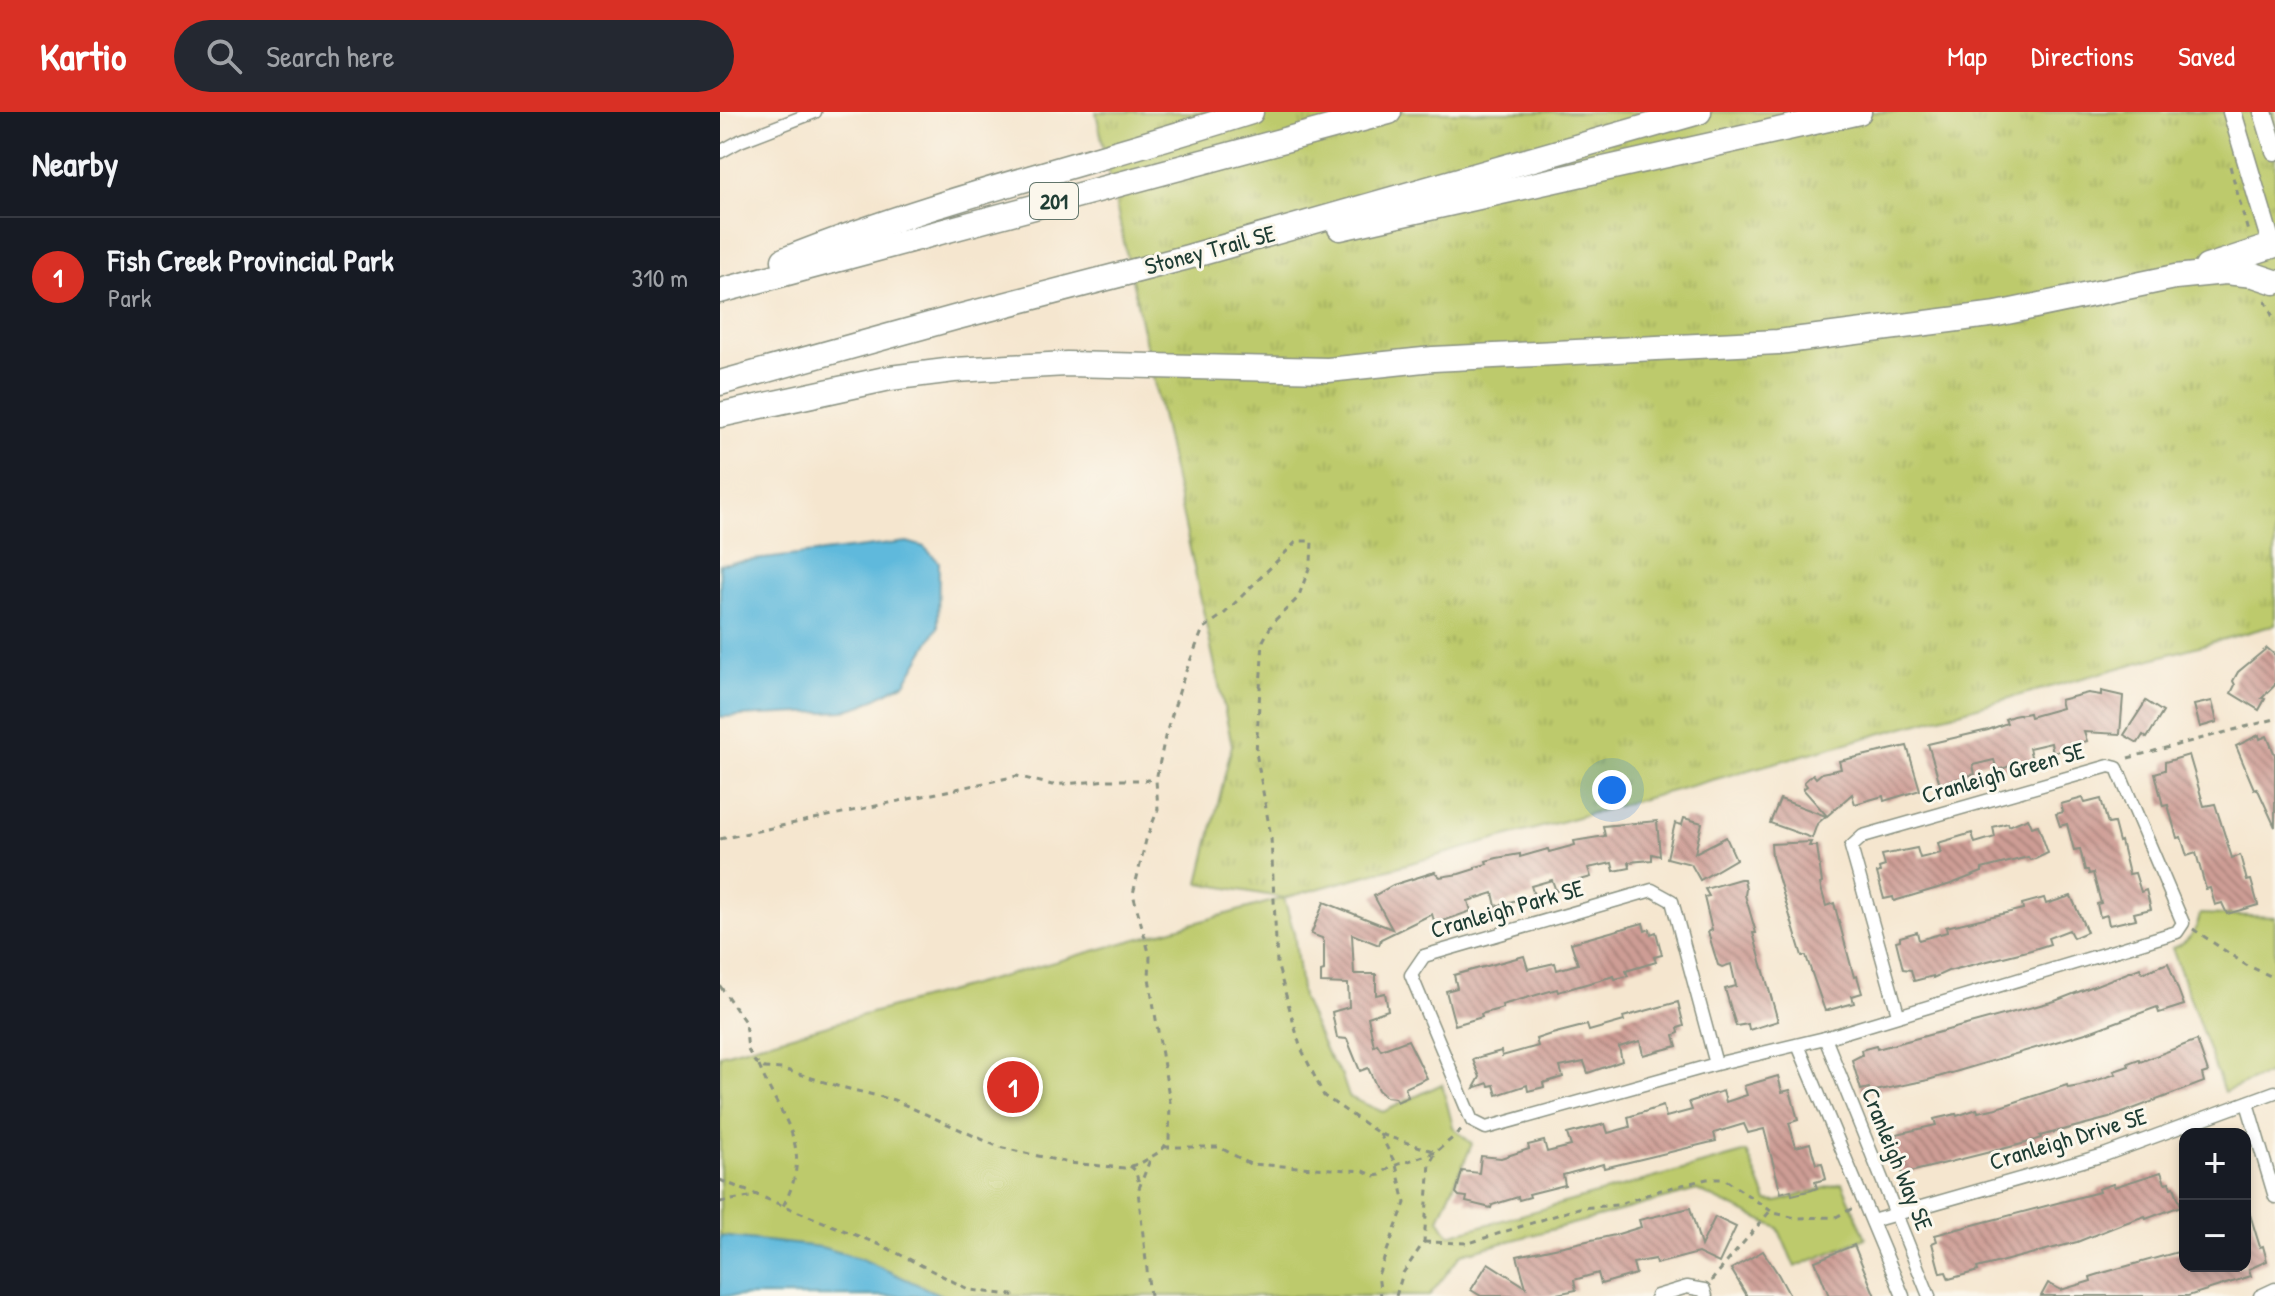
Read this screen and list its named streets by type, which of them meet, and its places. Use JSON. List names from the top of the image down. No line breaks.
{"streets":{"highway":["201","Stoney Trail SE"],"street":["Cranleigh Green SE","Cranleigh Park SE","Cranleigh Drive SE","Cranleigh Way SE"]},"crossings":[["Cranleigh Drive SE","Cranleigh Way SE"]],"page":{"header":"Kartio","search":"Search here","nav":["Map","Directions","Saved"],"heading":"Nearby","list":[{"mark":"1","name":"Fish Creek Provincial Park","note":"Park","value":"310 m"}],"pins":"1","map_buttons":["+","−"]}}
